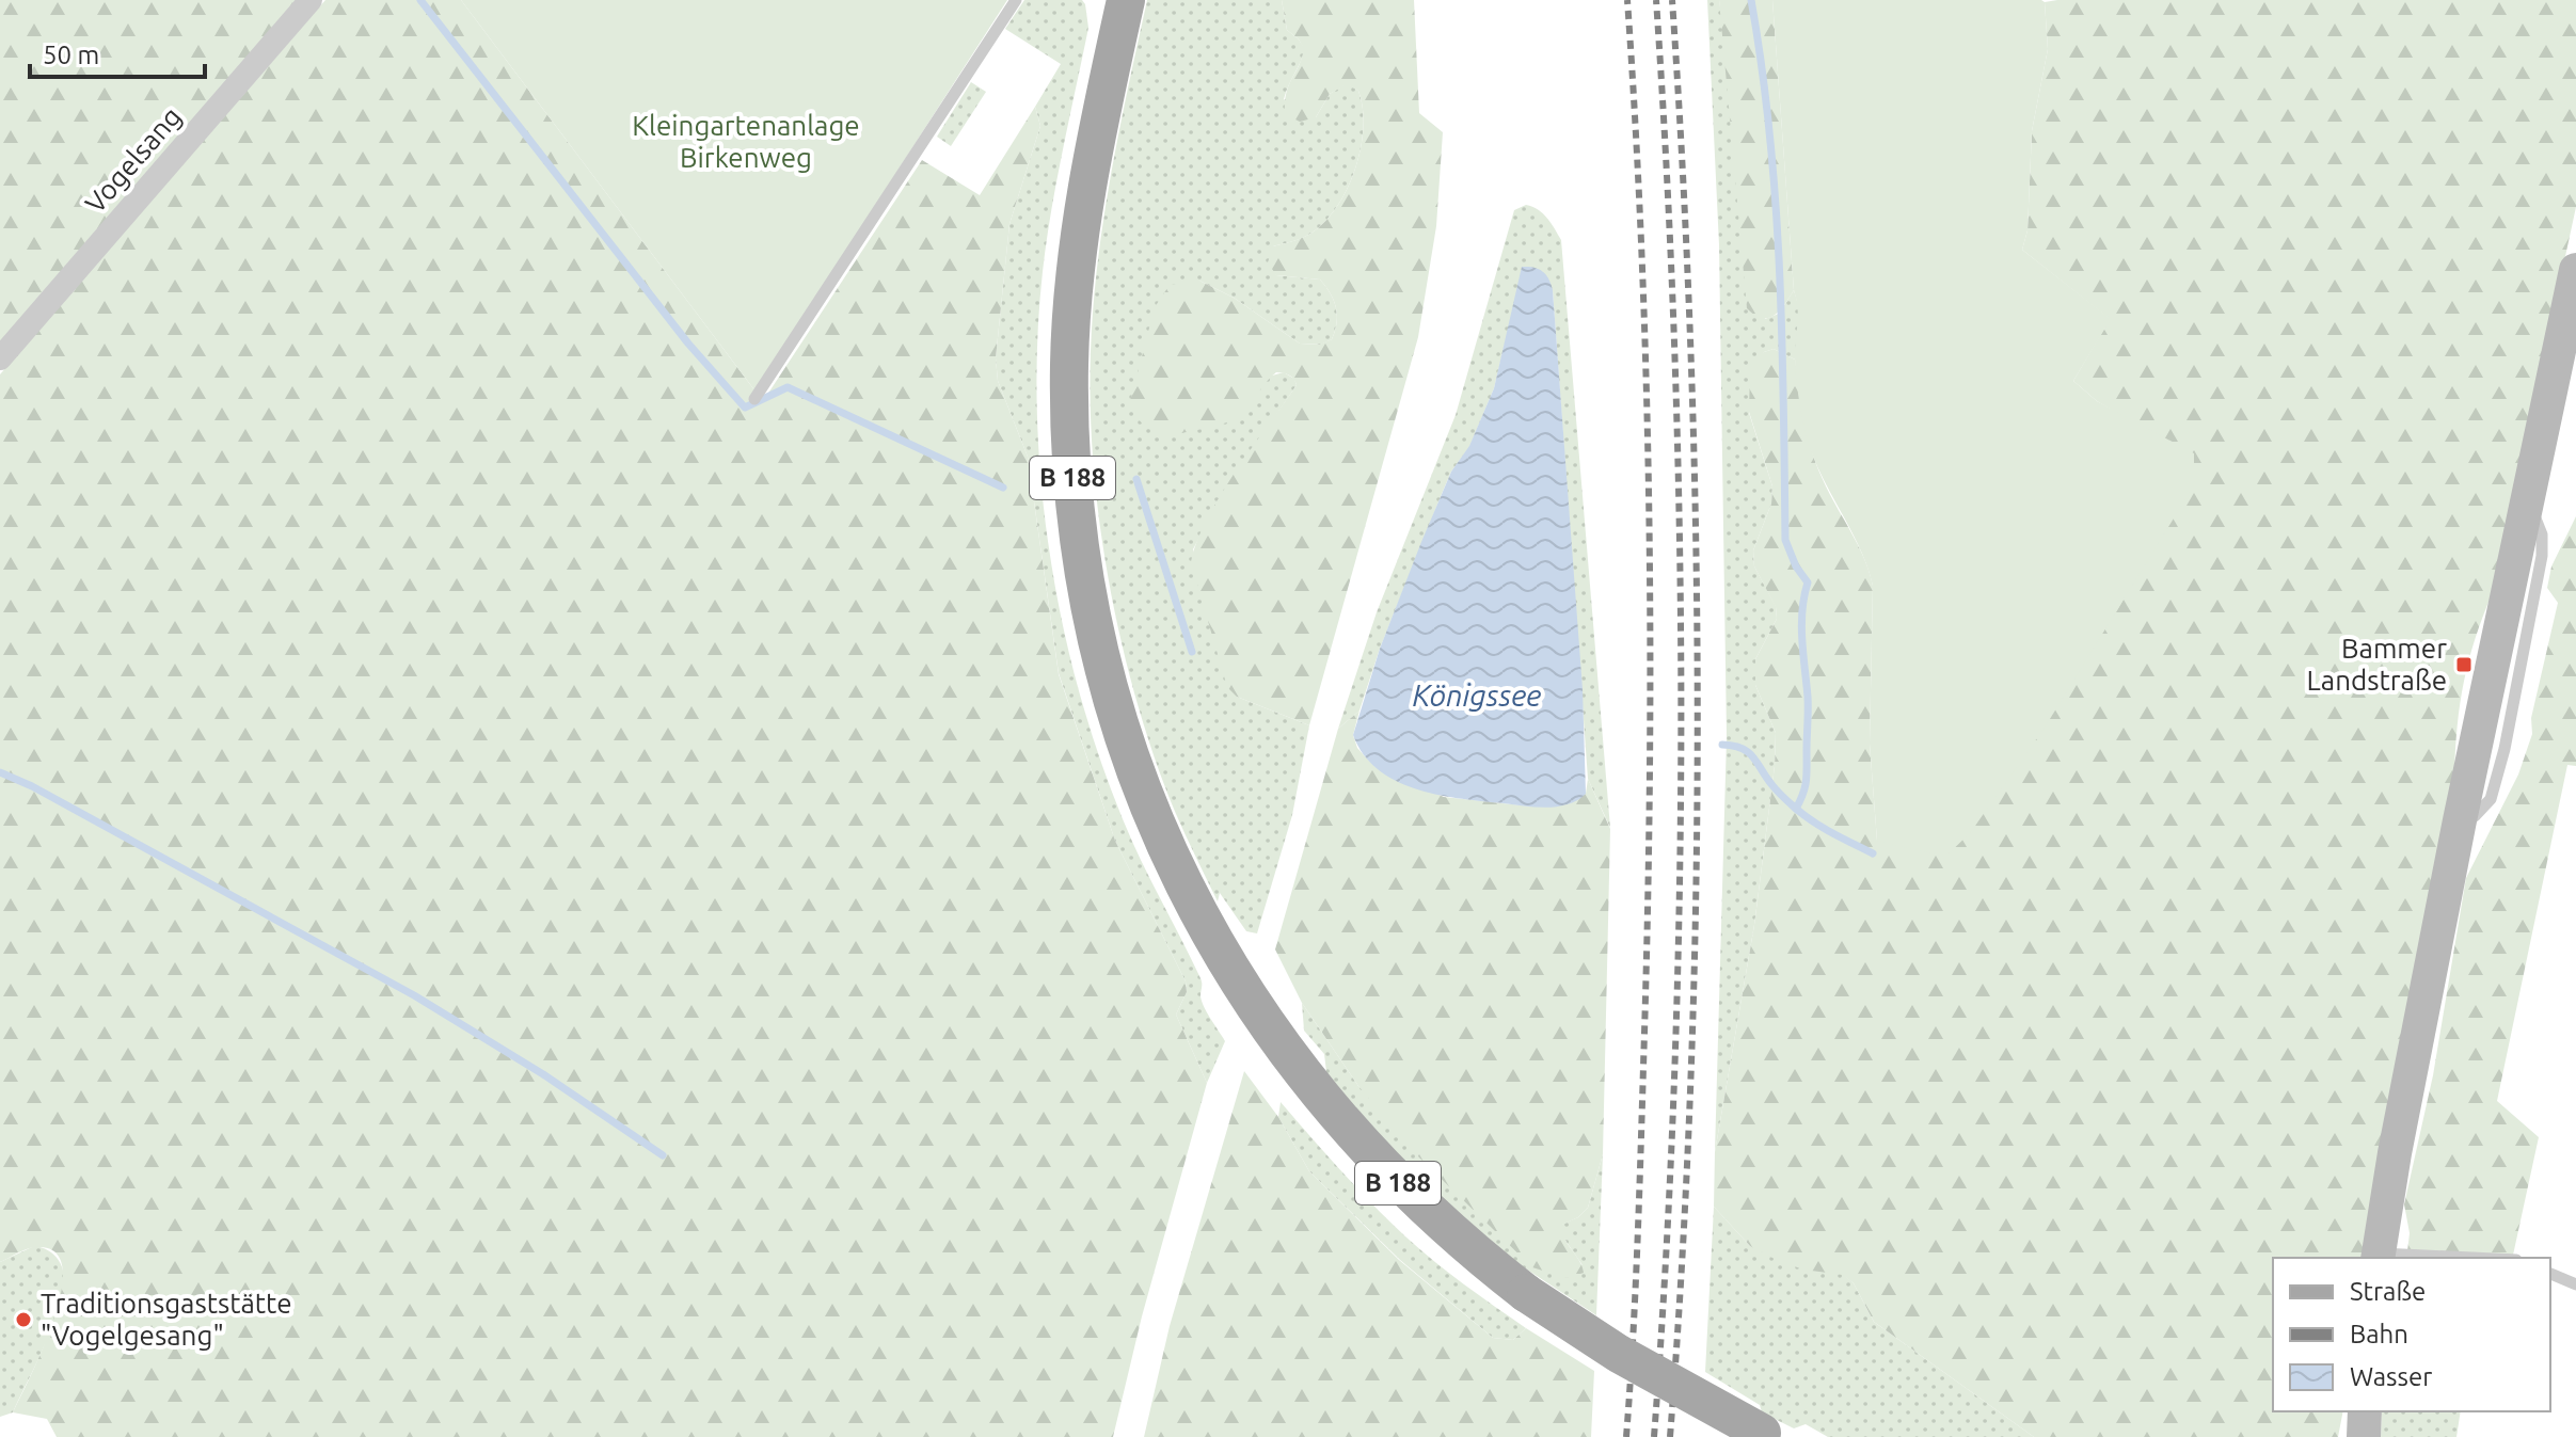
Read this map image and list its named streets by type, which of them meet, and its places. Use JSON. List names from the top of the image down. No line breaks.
{"streets":{"main road":["B 188"],"street":["Vogelsang"]},"water":["Königssee"],"parks":["Kleingartenanlage Birkenweg"],"places":{"transit":["Bammer Landstraße"],"other":["Traditionsgaststätte \"Vogelgesang\""]},"legend":["Straße","Bahn","Wasser"],"scale_bar":"50 m"}
